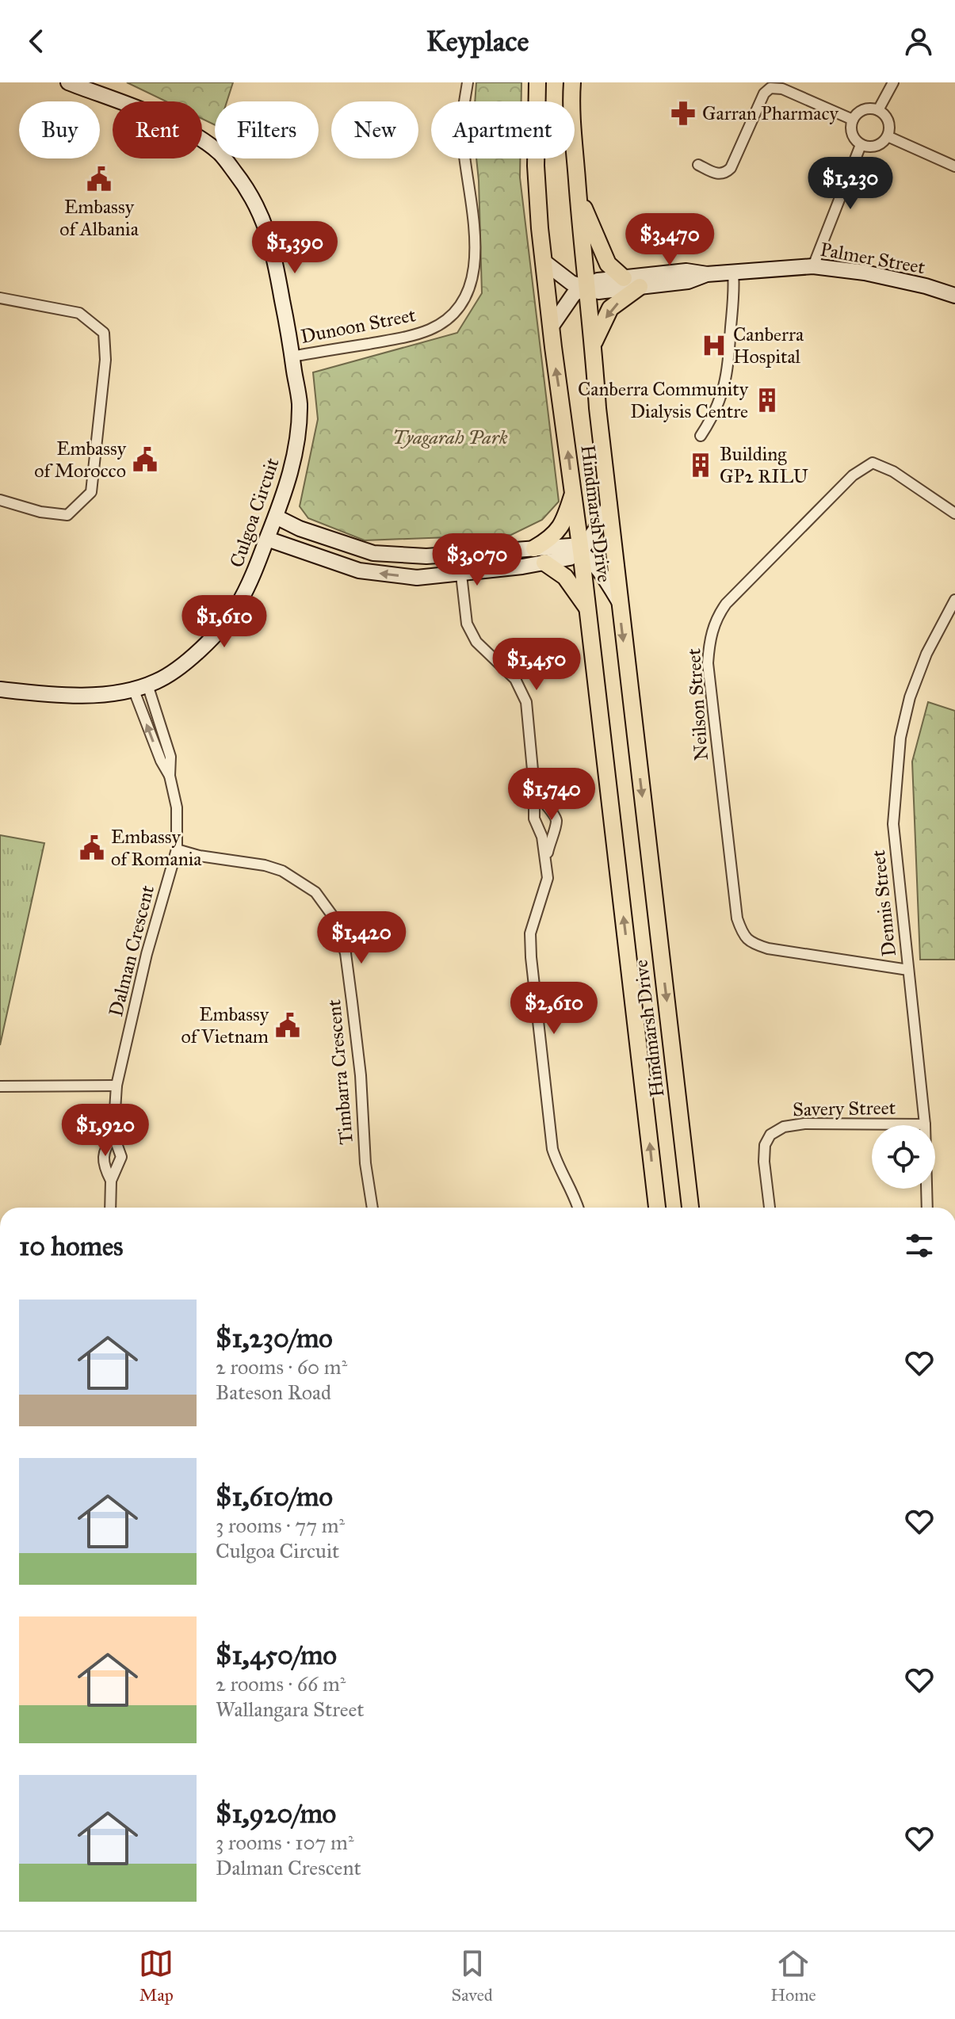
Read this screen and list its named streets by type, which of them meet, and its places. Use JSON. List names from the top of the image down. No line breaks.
{"streets":{"main road":["Hindmarsh Drive"],"street":["Palmer Street","Dunoon Street","Culgoa Circuit","Neilson Street","Dennis Street","Dalman Crescent","Timbarra Crescent","Savery Street"]},"crossings":[["Palmer Street","Hindmarsh Drive"],["Dunoon Street","Culgoa Circuit"],["Culgoa Circuit","Dalman Crescent"],["Neilson Street","Dennis Street"],["Dennis Street","Savery Street"],["Dalman Crescent","Timbarra Crescent"]],"parks":["Tyagarah Park"],"places":{"pharmacy":["Garran Pharmacy"],"public building":["Embassy of Albania","Embassy of Morocco","Embassy of Romania","Embassy of Vietnam"],"hospital":["Canberra Hospital"],"building":["Canberra Community Dialysis Centre","Building GP2 RILU"]},"page":{"header":"Keyplace","chip":["Buy","Rent","Filters","New","Apartment"],"price":["$1,230","$3,470","$1,390","$3,070","$1,610","$1,450","$1,740","$1,420","$2,610","$1,920"],"heading":"10 homes","list":[{"name":"$1,230/mo","note":"2 rooms · 60 m² · Bateson Road"},{"name":"$1,610/mo","note":"3 rooms · 77 m² · Culgoa Circuit"},{"name":"$1,450/mo","note":"2 rooms · 66 m² · Wallangara Street"},{"name":"$1,920/mo","note":"3 rooms · 107 m² · Dalman Crescent"}],"tabs":["Map","Saved","Home"]}}
